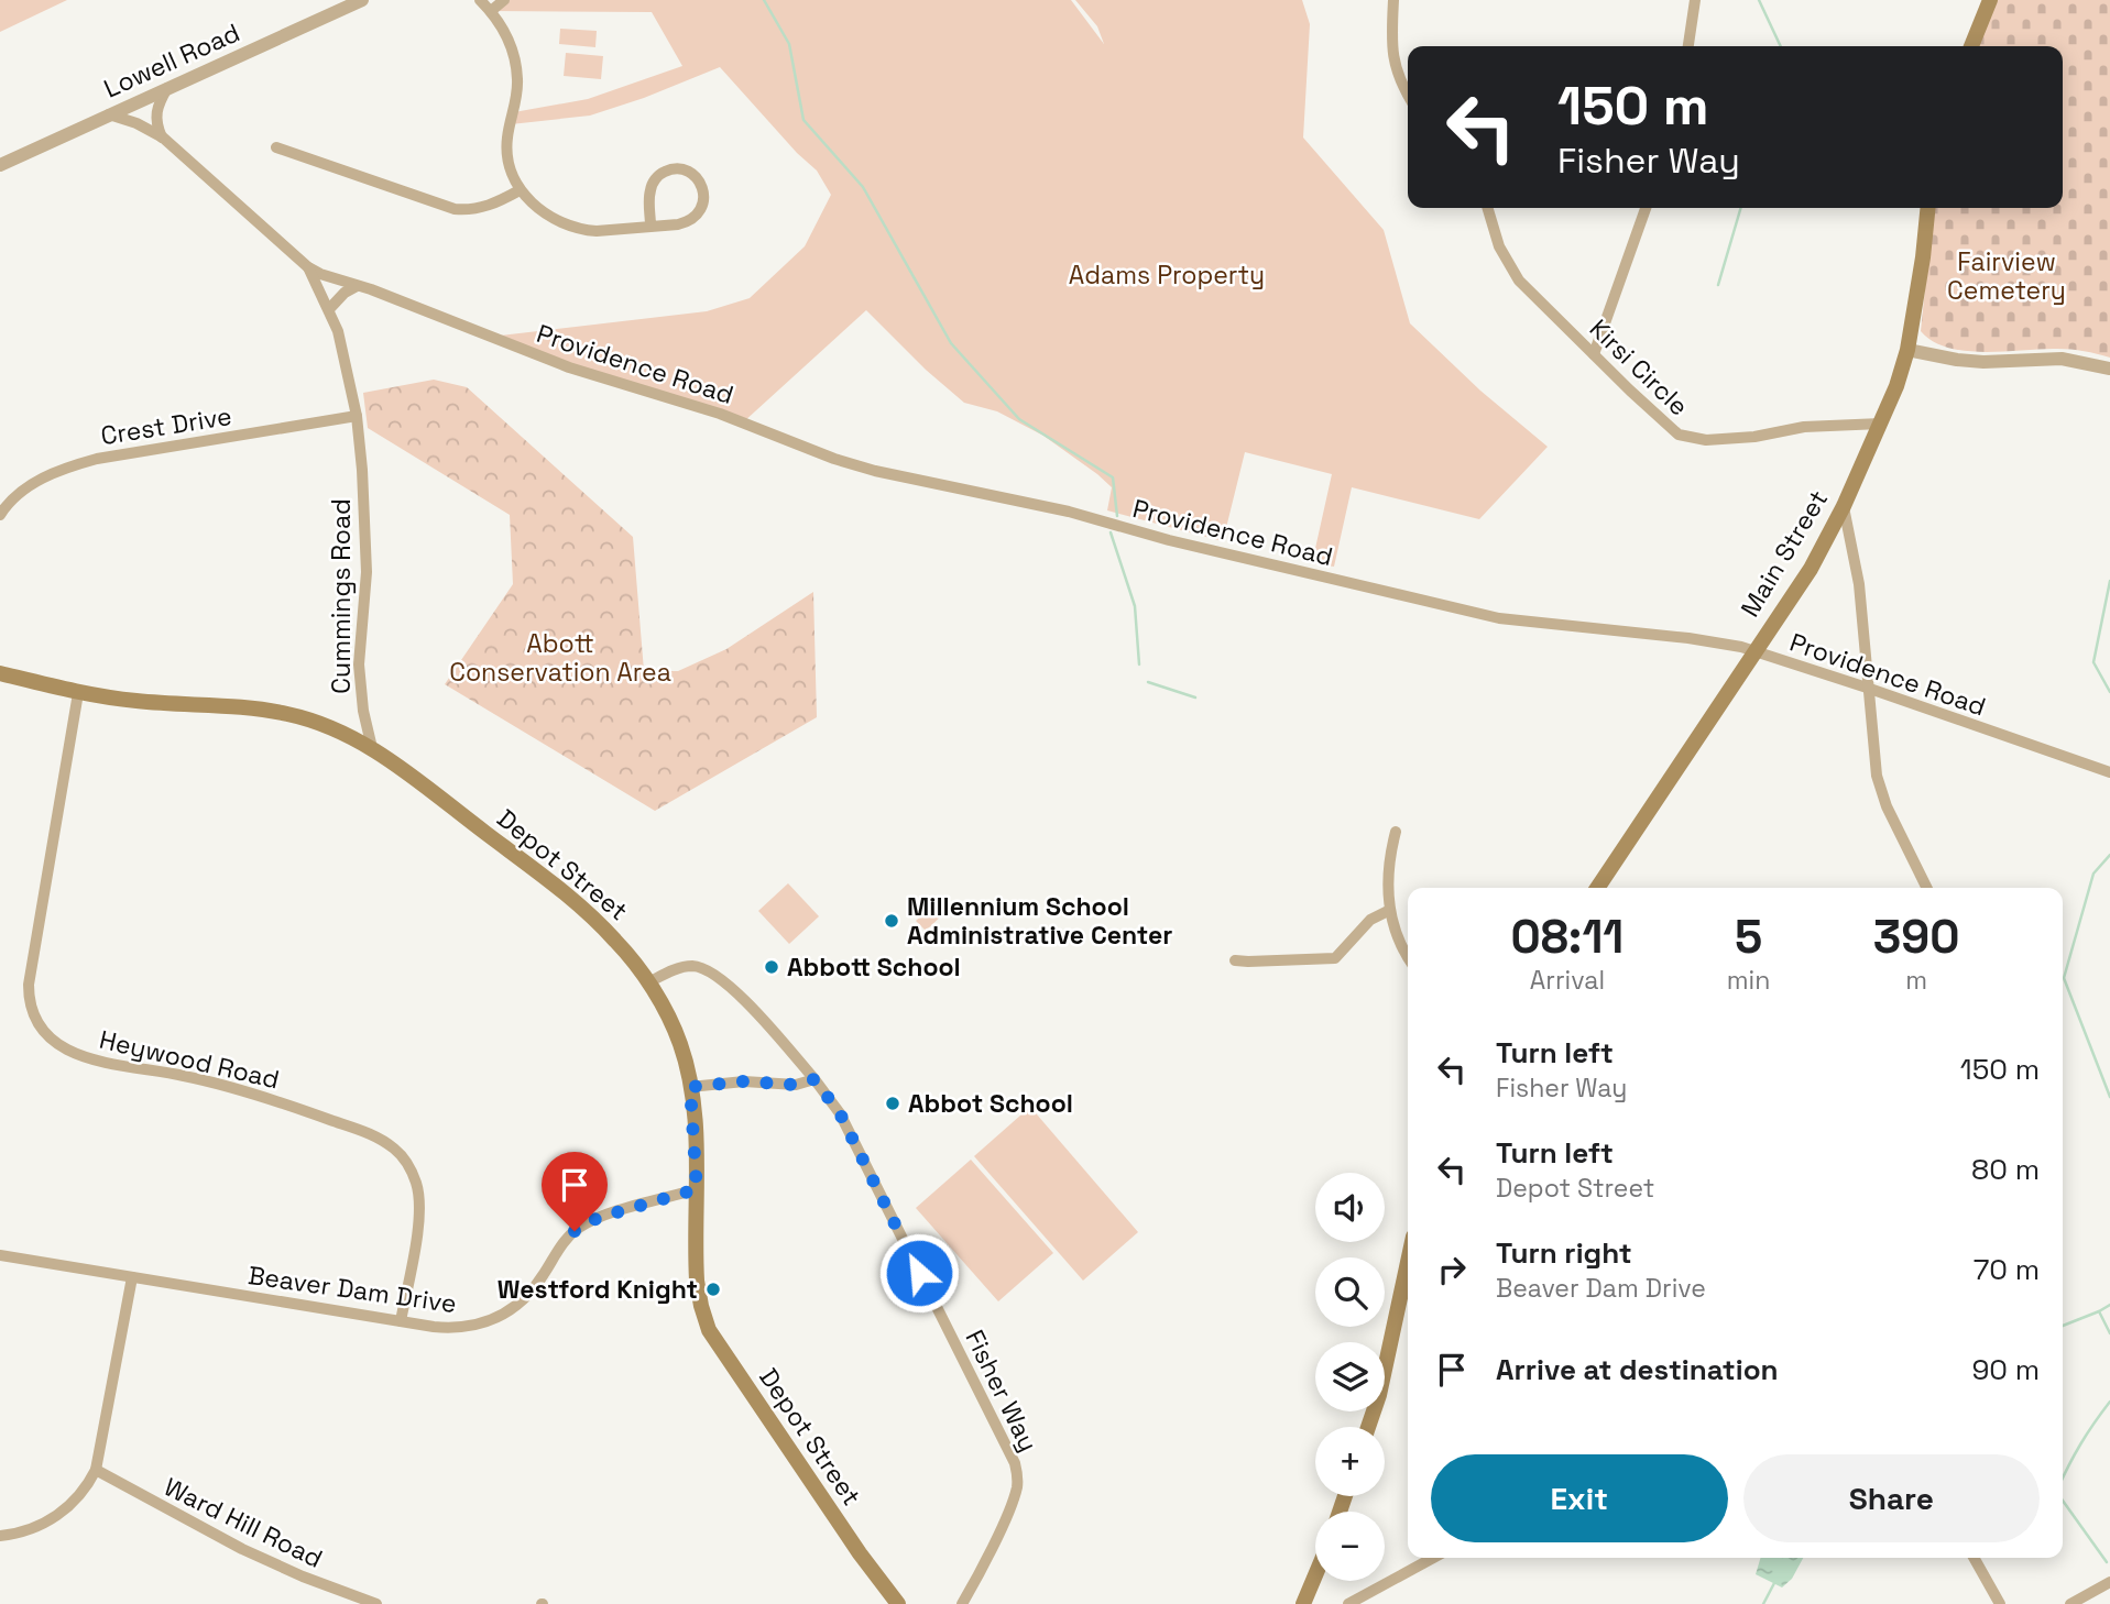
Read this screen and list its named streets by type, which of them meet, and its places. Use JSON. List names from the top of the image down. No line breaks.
{"streets":{"main road":["Main Street","Depot Street"],"street":["Lowell Road","Providence Road","Kirsi Circle","Crest Drive","Cummings Road","Heywood Road","Beaver Dam Drive","Fisher Way","Ward Hill Road"]},"crossings":[["Lowell Road","Providence Road"],["Providence Road","Main Street"],["Providence Road","Cummings Road"],["Kirsi Circle","Main Street"],["Crest Drive","Cummings Road"],["Cummings Road","Depot Street"],["Depot Street","Heywood Road"],["Depot Street","Beaver Dam Drive"],["Depot Street","Fisher Way"],["Heywood Road","Beaver Dam Drive"]],"parks":["Fairview Cemetery","Adams Property","Abott Conservation Area"],"places":["Millennium School Administrative Center","Abbott School","Abbot School","Westford Knight"],"page":{"turn":["150 m","Fisher Way"],"eta":["08:11","Arrival","5","min","390","m"],"list":[{"name":"Turn left","note":"Fisher Way","value":"150 m"},{"name":"Turn left","note":"Depot Street","value":"80 m"},{"name":"Turn right","note":"Beaver Dam Drive","value":"70 m"},{"name":"Arrive at destination","value":"90 m"}],"map_buttons":["+","−"],"buttons":["Exit","Share"]}}
